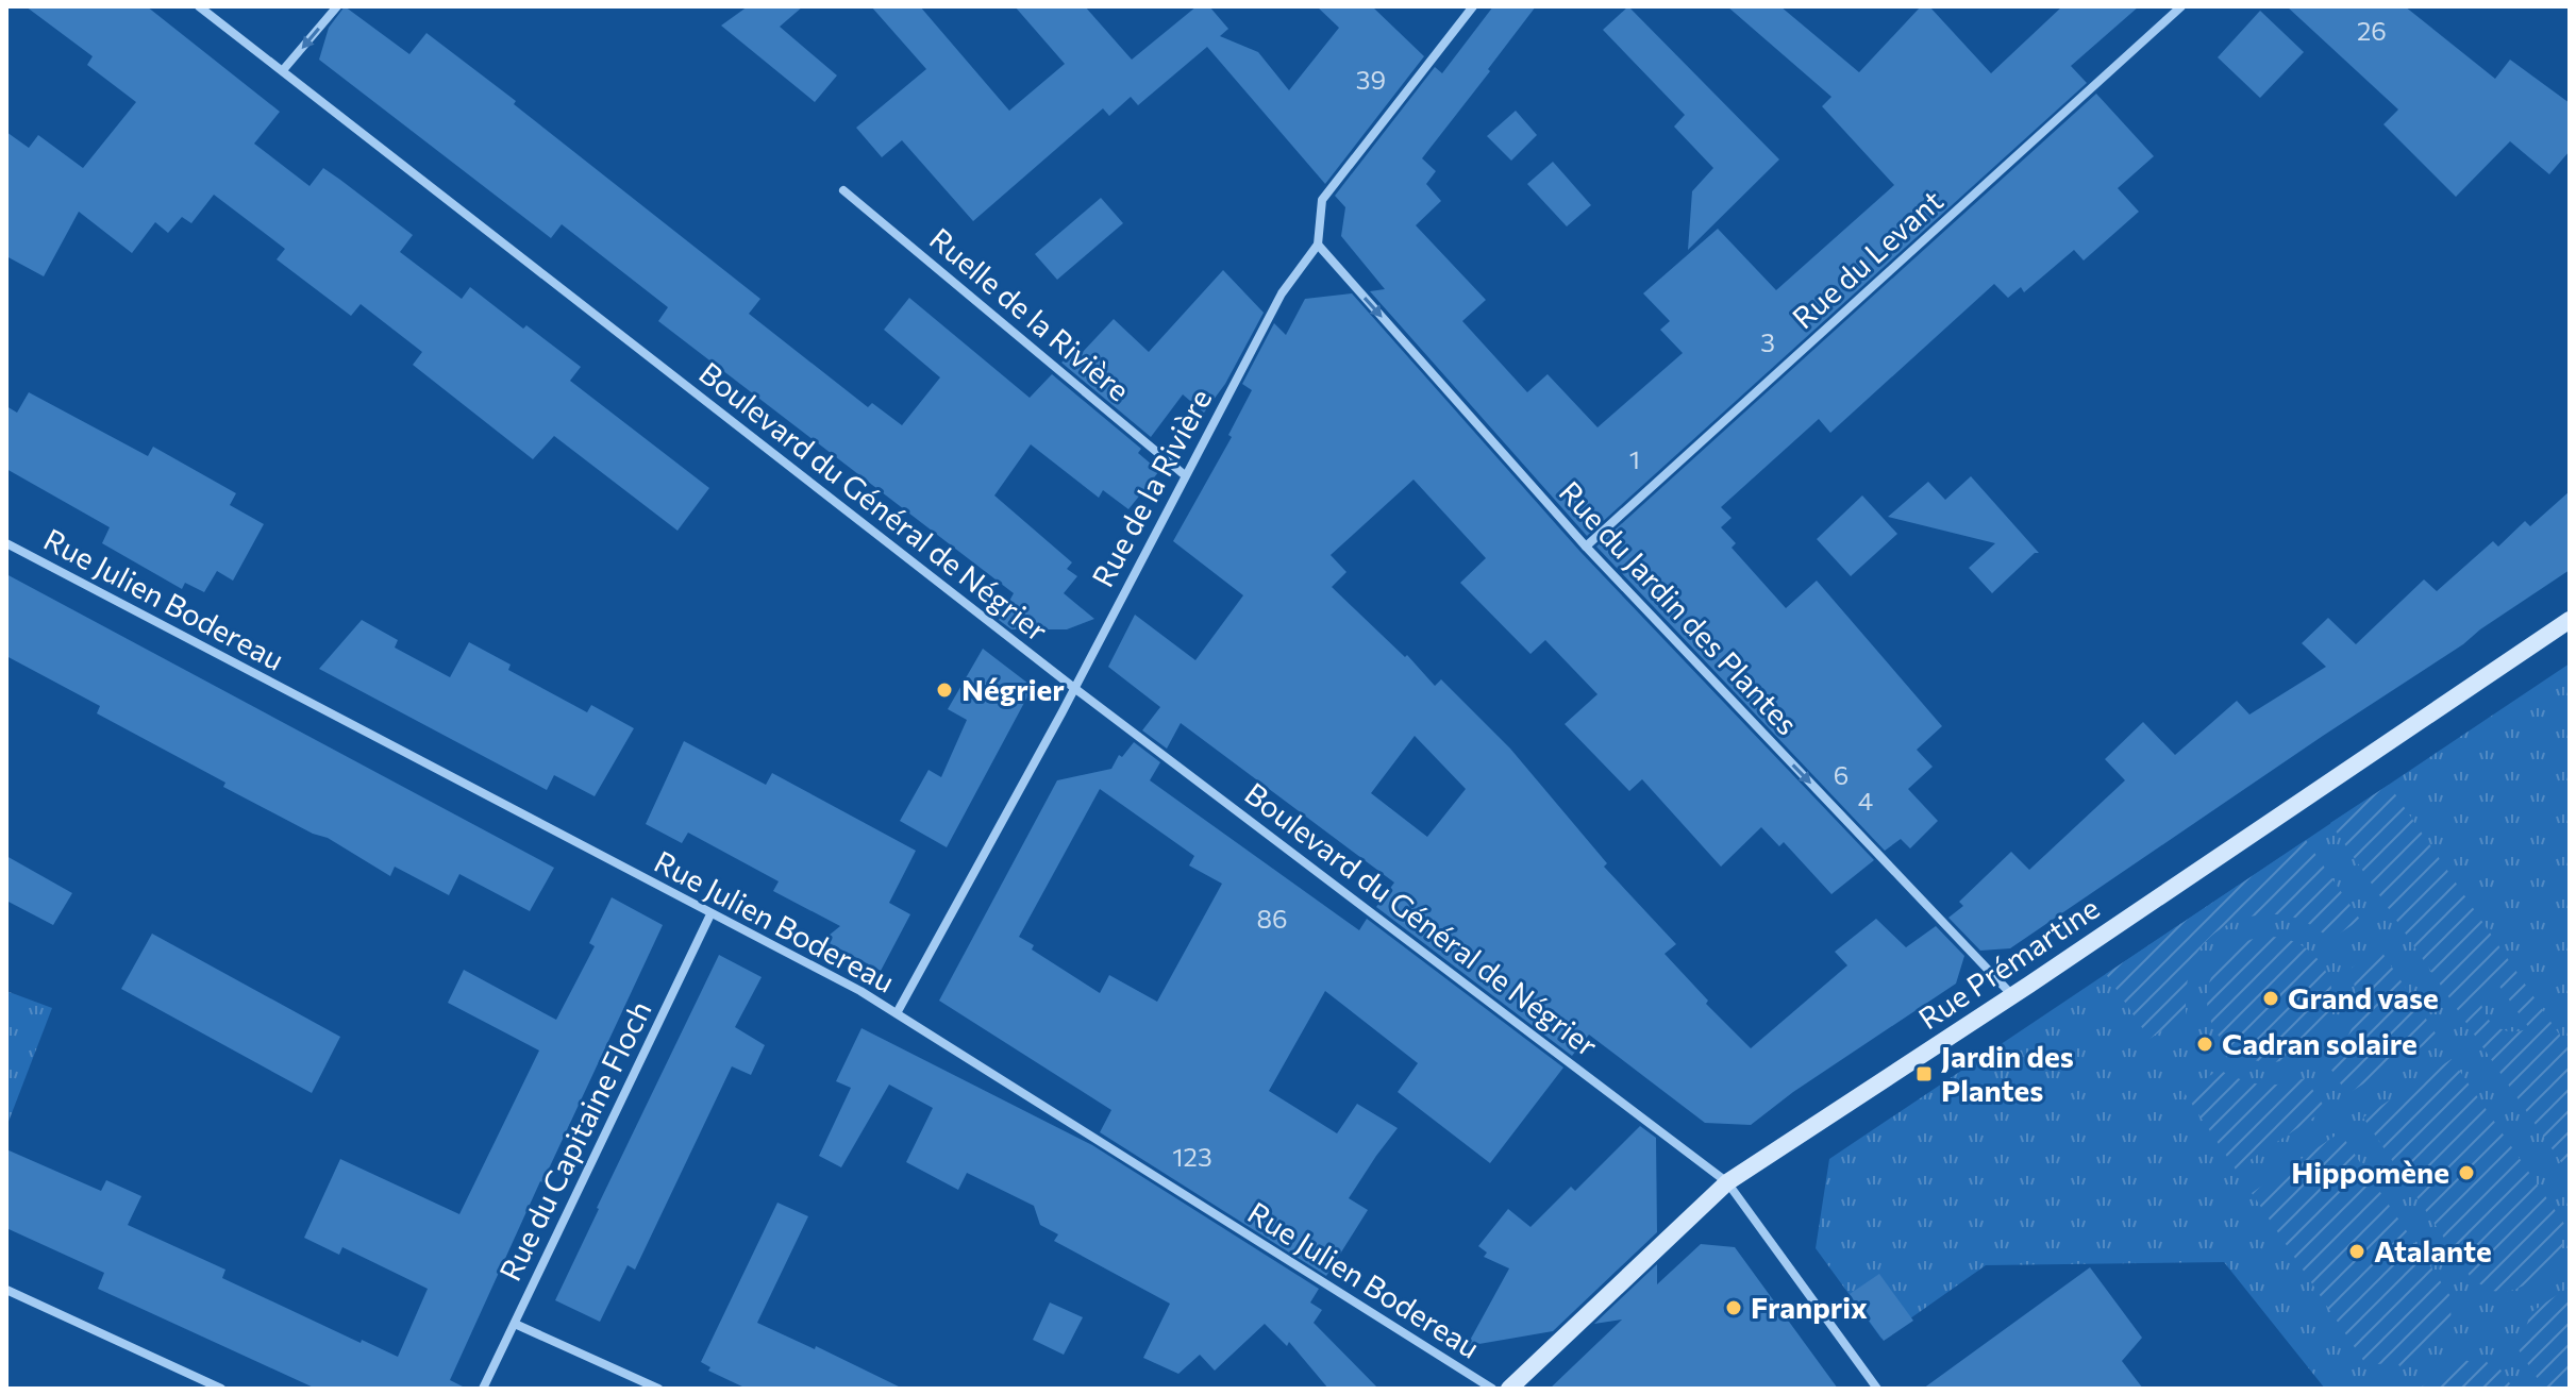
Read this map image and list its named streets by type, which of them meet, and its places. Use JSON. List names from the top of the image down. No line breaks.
{"streets":{"street":["Rue du Levant","Ruelle de la Rivière","Rue de la Rivière","Boulevard du Général de Négrier","Rue Julien Bodereau","Rue du Jardin des Plantes","Rue Prémartine","Rue du Capitaine Floch"]},"crossings":[["Rue du Levant","Rue du Jardin des Plantes"],["Ruelle de la Rivière","Rue de la Rivière"],["Rue de la Rivière","Boulevard du Général de Négrier"],["Rue de la Rivière","Rue Julien Bodereau"],["Rue de la Rivière","Rue du Jardin des Plantes"],["Boulevard du Général de Négrier","Rue Prémartine"],["Rue Julien Bodereau","Rue du Capitaine Floch"],["Rue du Jardin des Plantes","Rue Prémartine"]],"one_way":["Rue du Jardin des Plantes"],"places":{"other":["Négrier","Grand vase","Cadran solaire","Hippomène","Atalante","Franprix"],"transit":["Jardin des Plantes"]},"house_numbers":["26","39","3","1","6","4","86","123"]}
